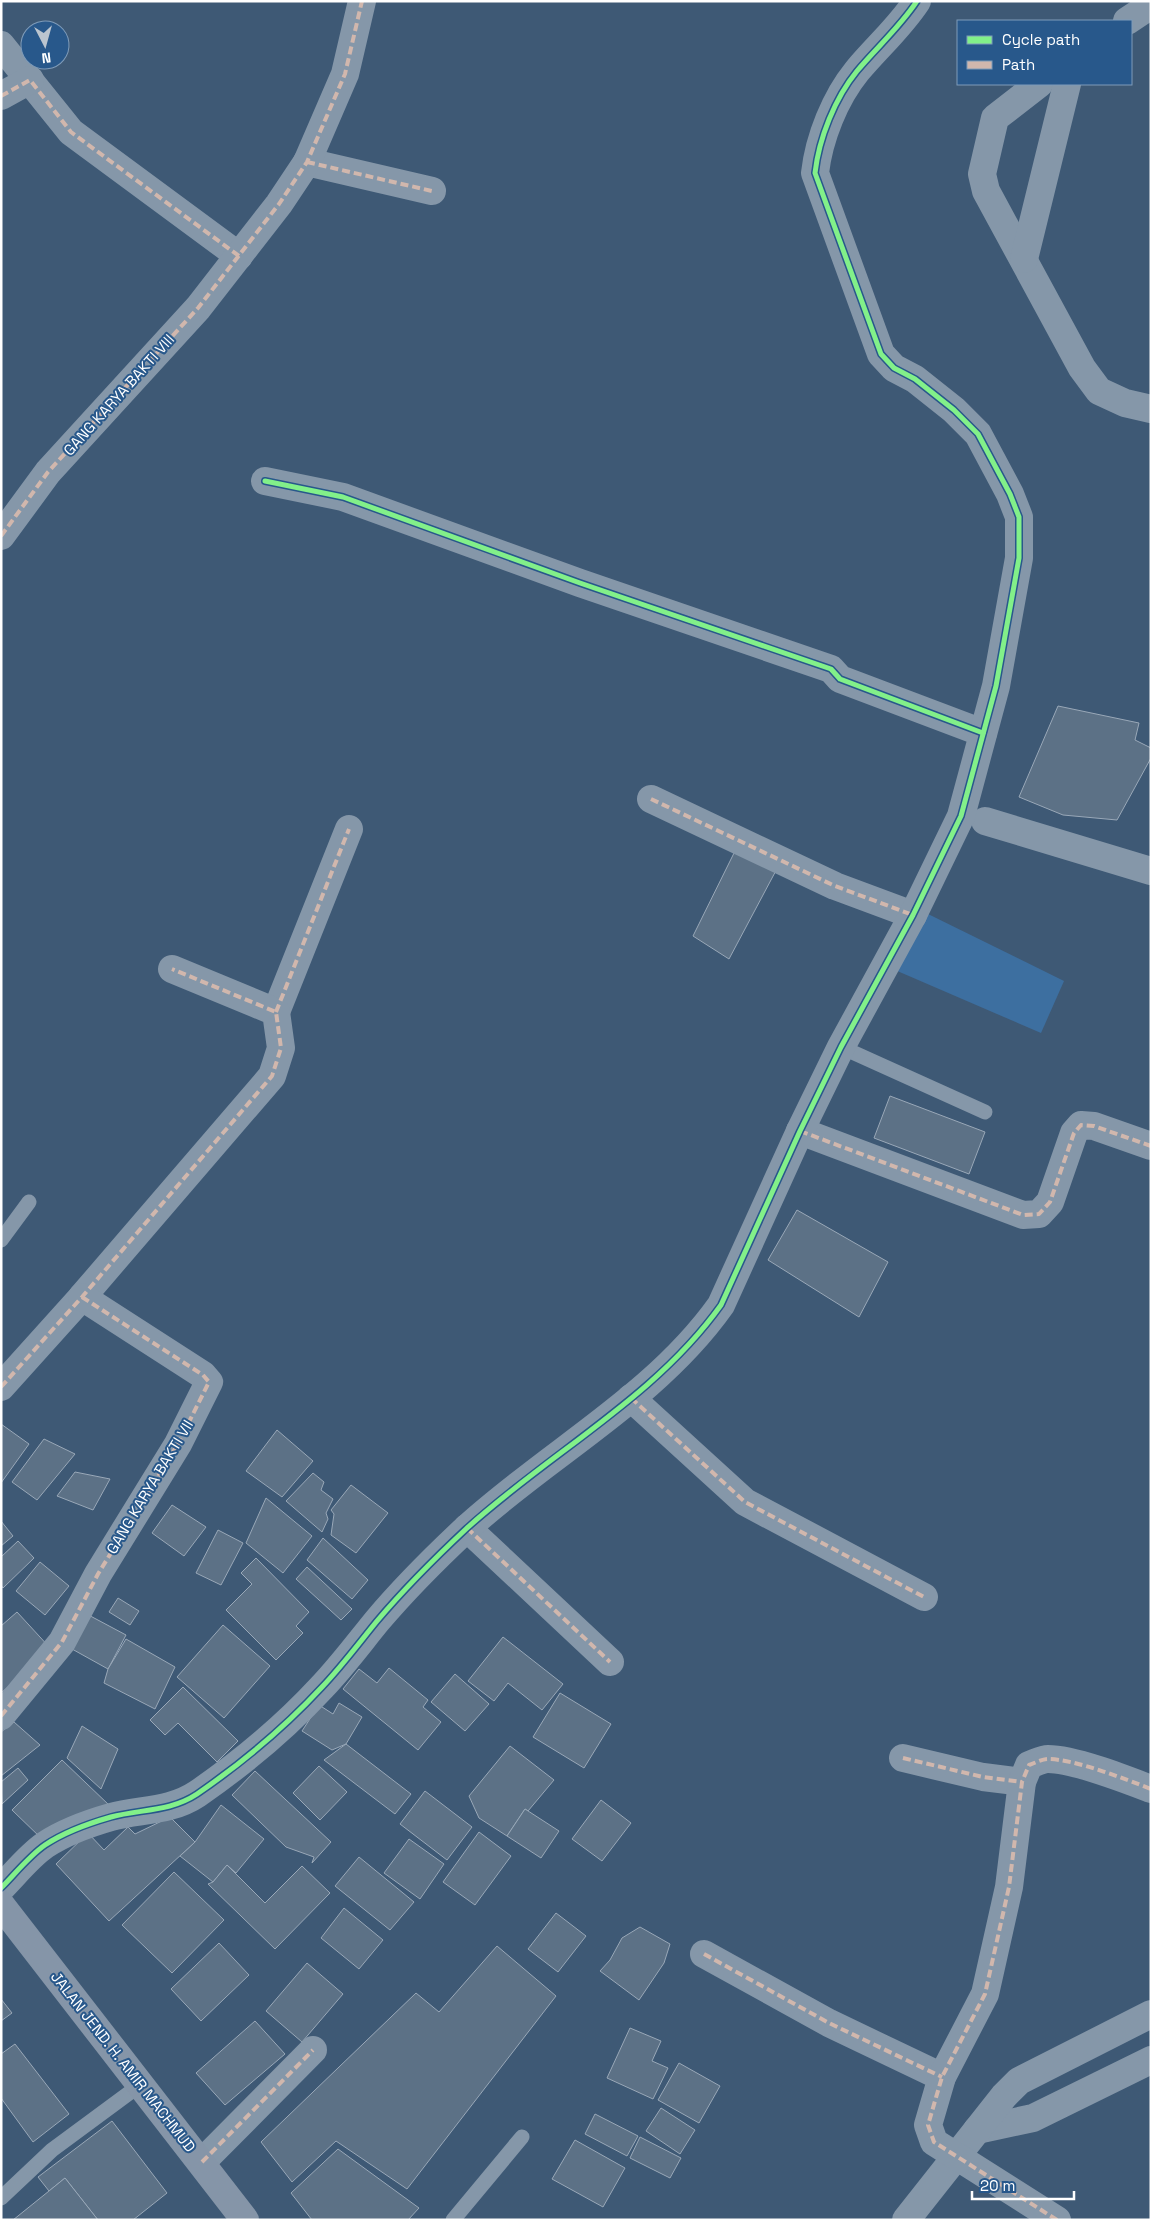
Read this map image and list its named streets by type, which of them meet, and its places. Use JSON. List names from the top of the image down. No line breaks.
{"streets":{"highway":["JALAN JEND. H. AMIR MACHMUD"],"street":["GANG KARYA BAKTI VIII","GANG KARYA BAKTI VII"]},"legend":["Cycle path","Path"],"scale_bar":"20 m","north":"bottom"}
